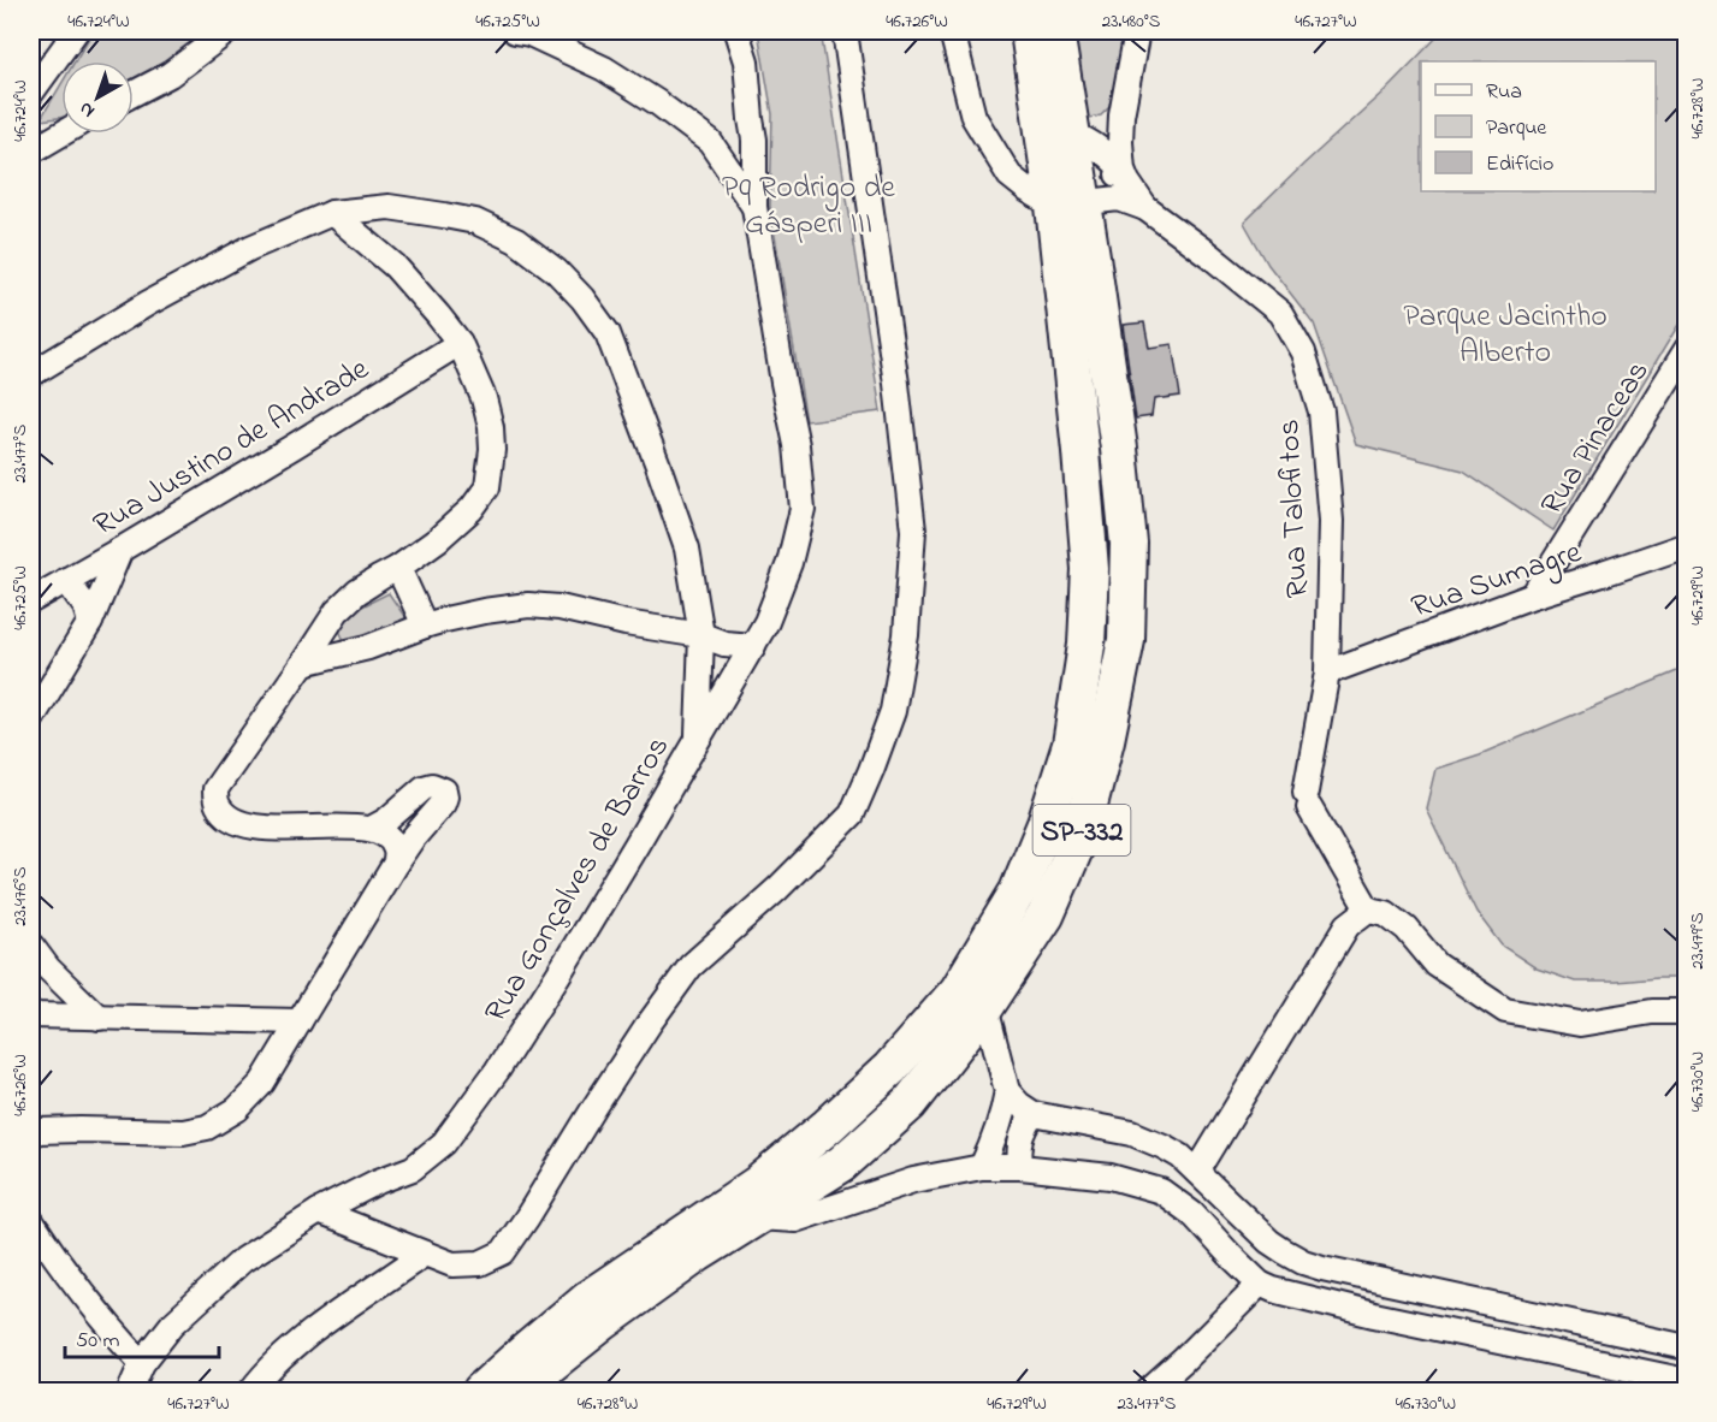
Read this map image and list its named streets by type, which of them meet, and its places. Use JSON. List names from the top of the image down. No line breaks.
{"streets":{"main road":["SP-332"],"street":["Rua Pinaceas","Rua Justino de Andrade","Rua Talofitos","Rua Sumagre","Rua Gonçalves de Barros"]},"crossings":[["Rua Pinaceas","Rua Sumagre"],["Rua Talofitos","Rua Sumagre"],["Rua Talofitos","SP-332"]],"parks":["Pq Rodrigo de Gásperi III","Parque Jacintho Alberto"],"legend":["Rua","Parque","Edifício"],"scale_bar":"50 m","north":"bottom left","coordinates":["46.724°W","46.725°W","46.726°W","23.480°S","46.727°W","46.728°W","23.477°S","46.729°W","23.476°S","23.479°S","46.730°W"]}
